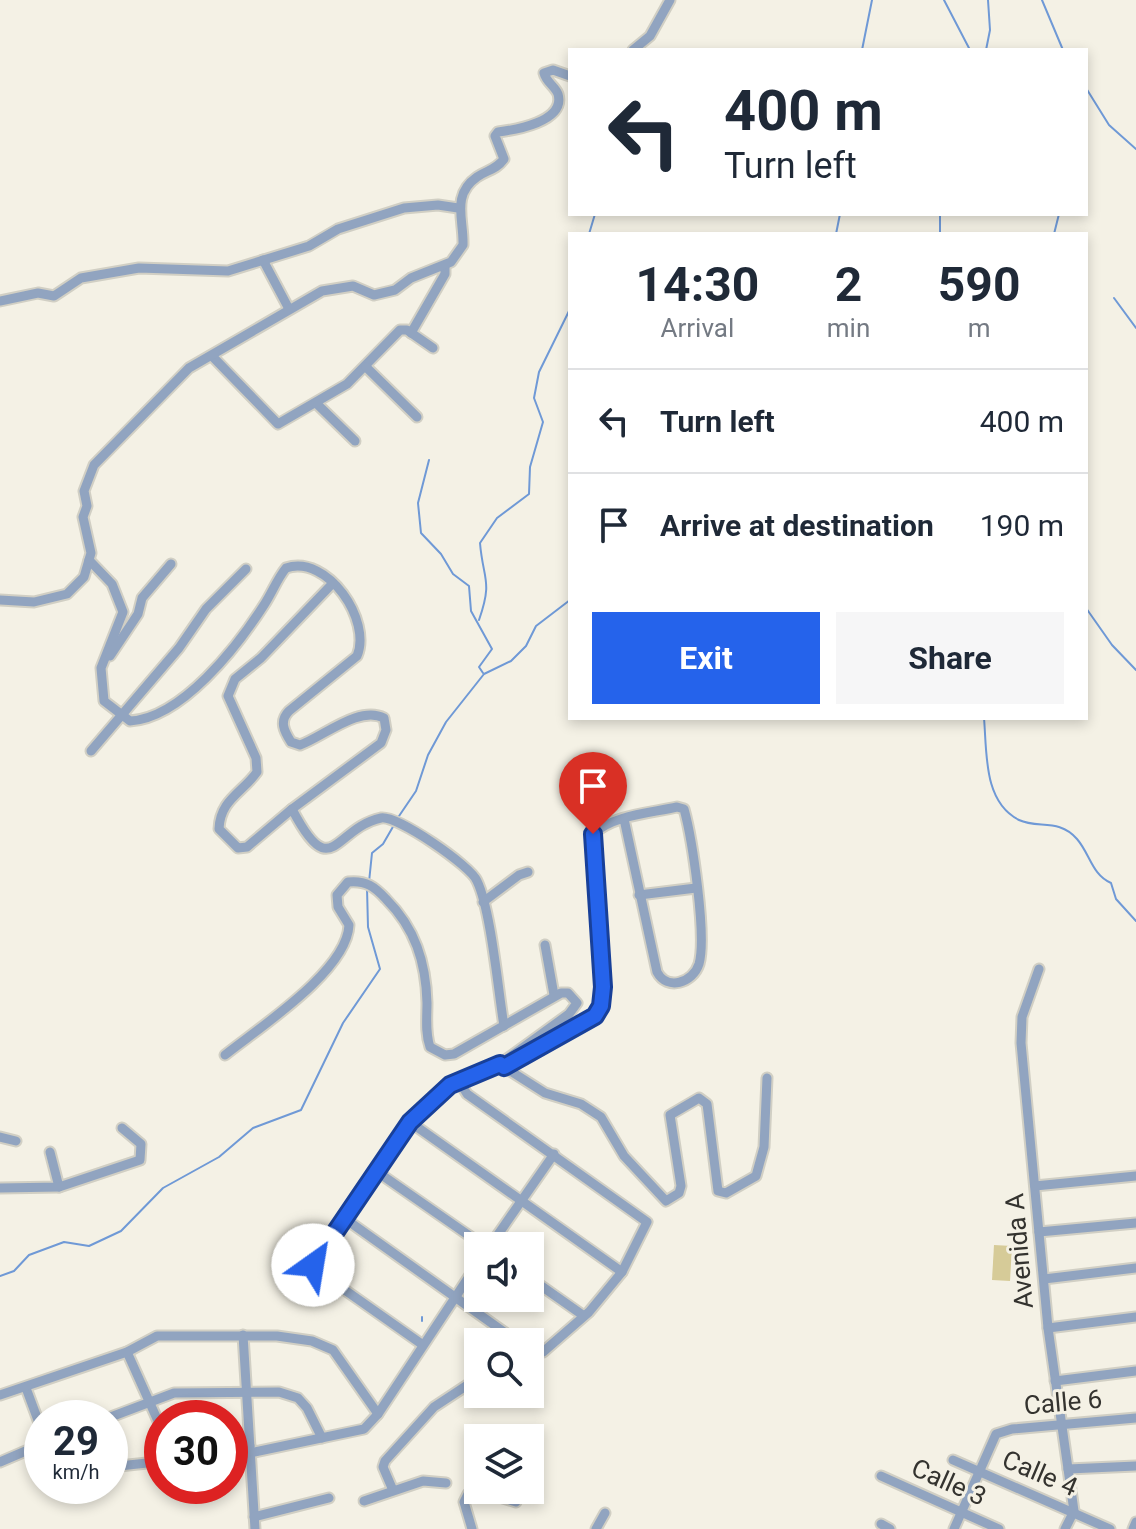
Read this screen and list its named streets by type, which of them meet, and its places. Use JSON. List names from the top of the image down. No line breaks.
{"streets":{"street":["Avenida A","Calle 6","Calle 4","Calle 3"]},"crossings":[["Avenida A","Calle 6"],["Avenida A","Calle 4"],["Calle 6","Calle 4"]],"page":{"turn":["400 m","Turn left"],"eta":["14:30","Arrival","2","min","590","m"],"list":[{"name":"Turn left","value":"400 m"},{"name":"Arrive at destination","value":"190 m"}],"buttons":["Exit","Share"],"speed":"29 km/h","limit":"30"}}
